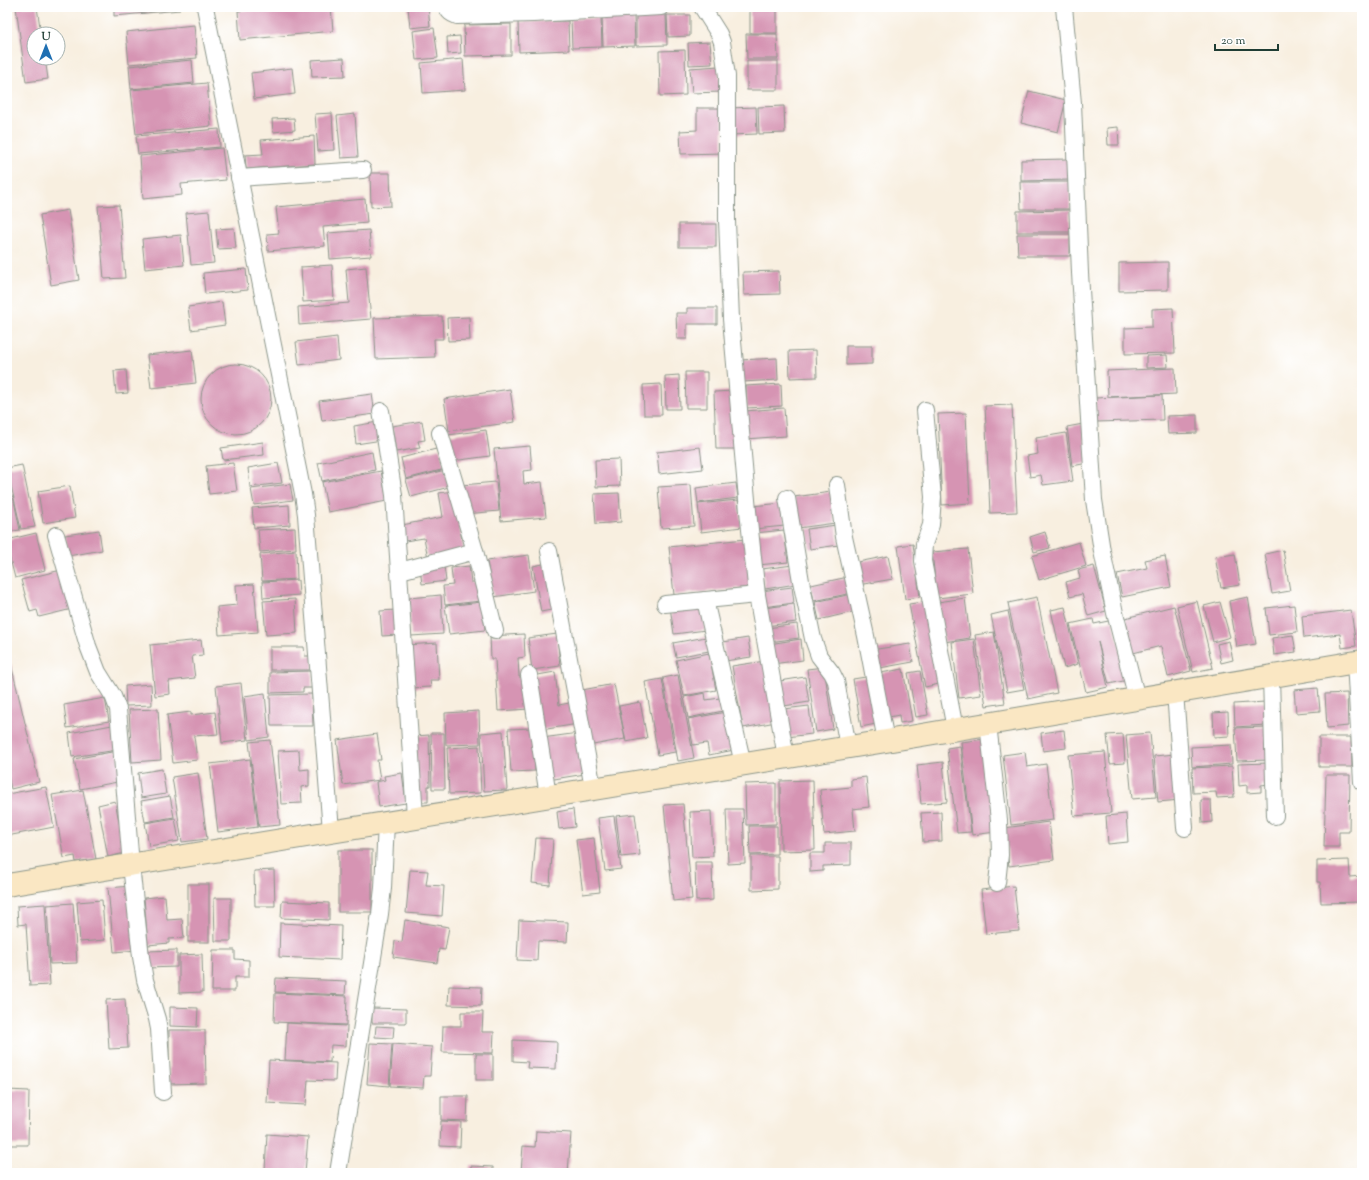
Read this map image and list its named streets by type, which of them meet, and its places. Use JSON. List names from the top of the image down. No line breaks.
{"scale_bar":"20 m","north":"top"}
